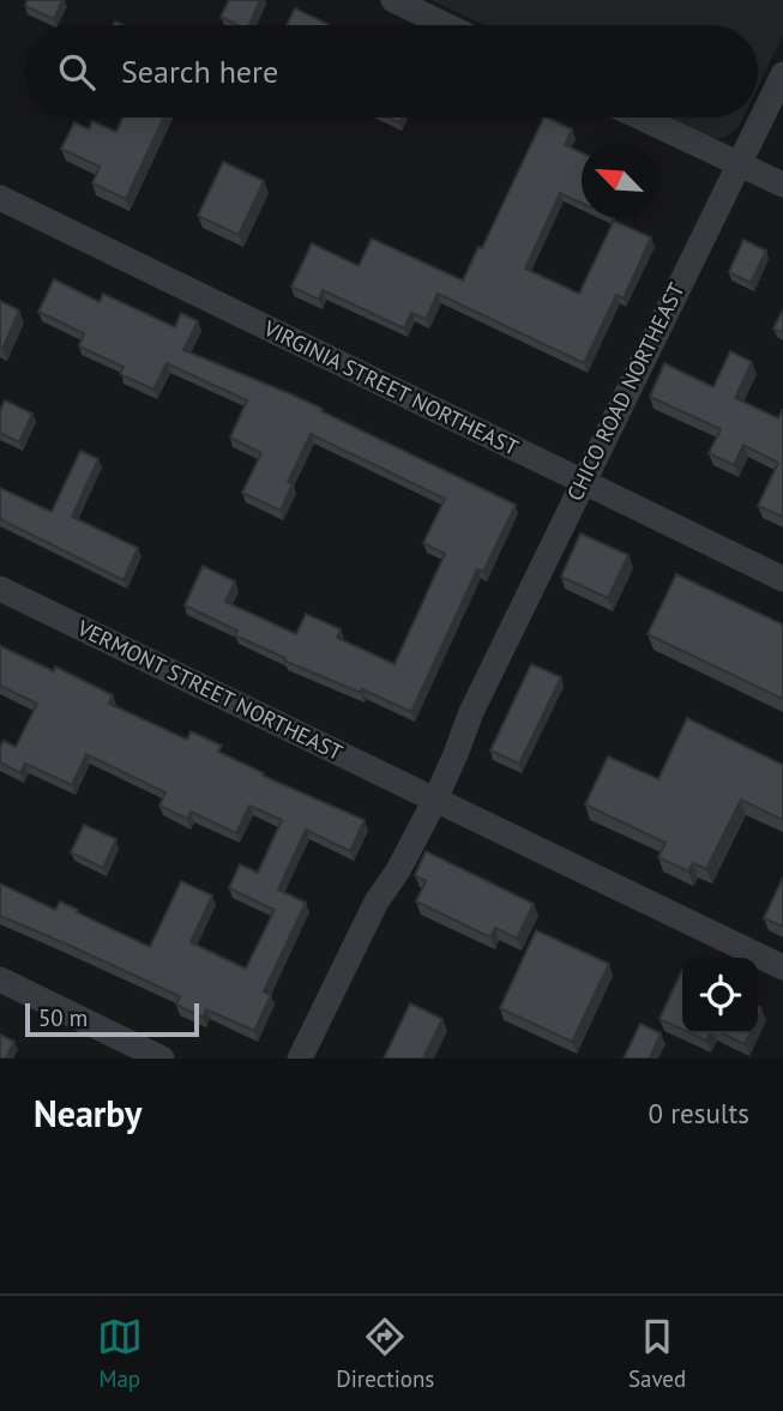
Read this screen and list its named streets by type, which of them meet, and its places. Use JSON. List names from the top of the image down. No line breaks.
{"streets":{"street":["VIRGINIA STREET NORTHEAST","CHICO ROAD NORTHEAST","VERMONT STREET NORTHEAST"]},"crossings":[["VIRGINIA STREET NORTHEAST","CHICO ROAD NORTHEAST"],["CHICO ROAD NORTHEAST","VERMONT STREET NORTHEAST"]],"scale_bar":"50 m","north":"top left","page":{"search":"Search here","scale":"50 m","heading":["Nearby","0 results"],"nav":["Map","Directions","Saved"]}}
